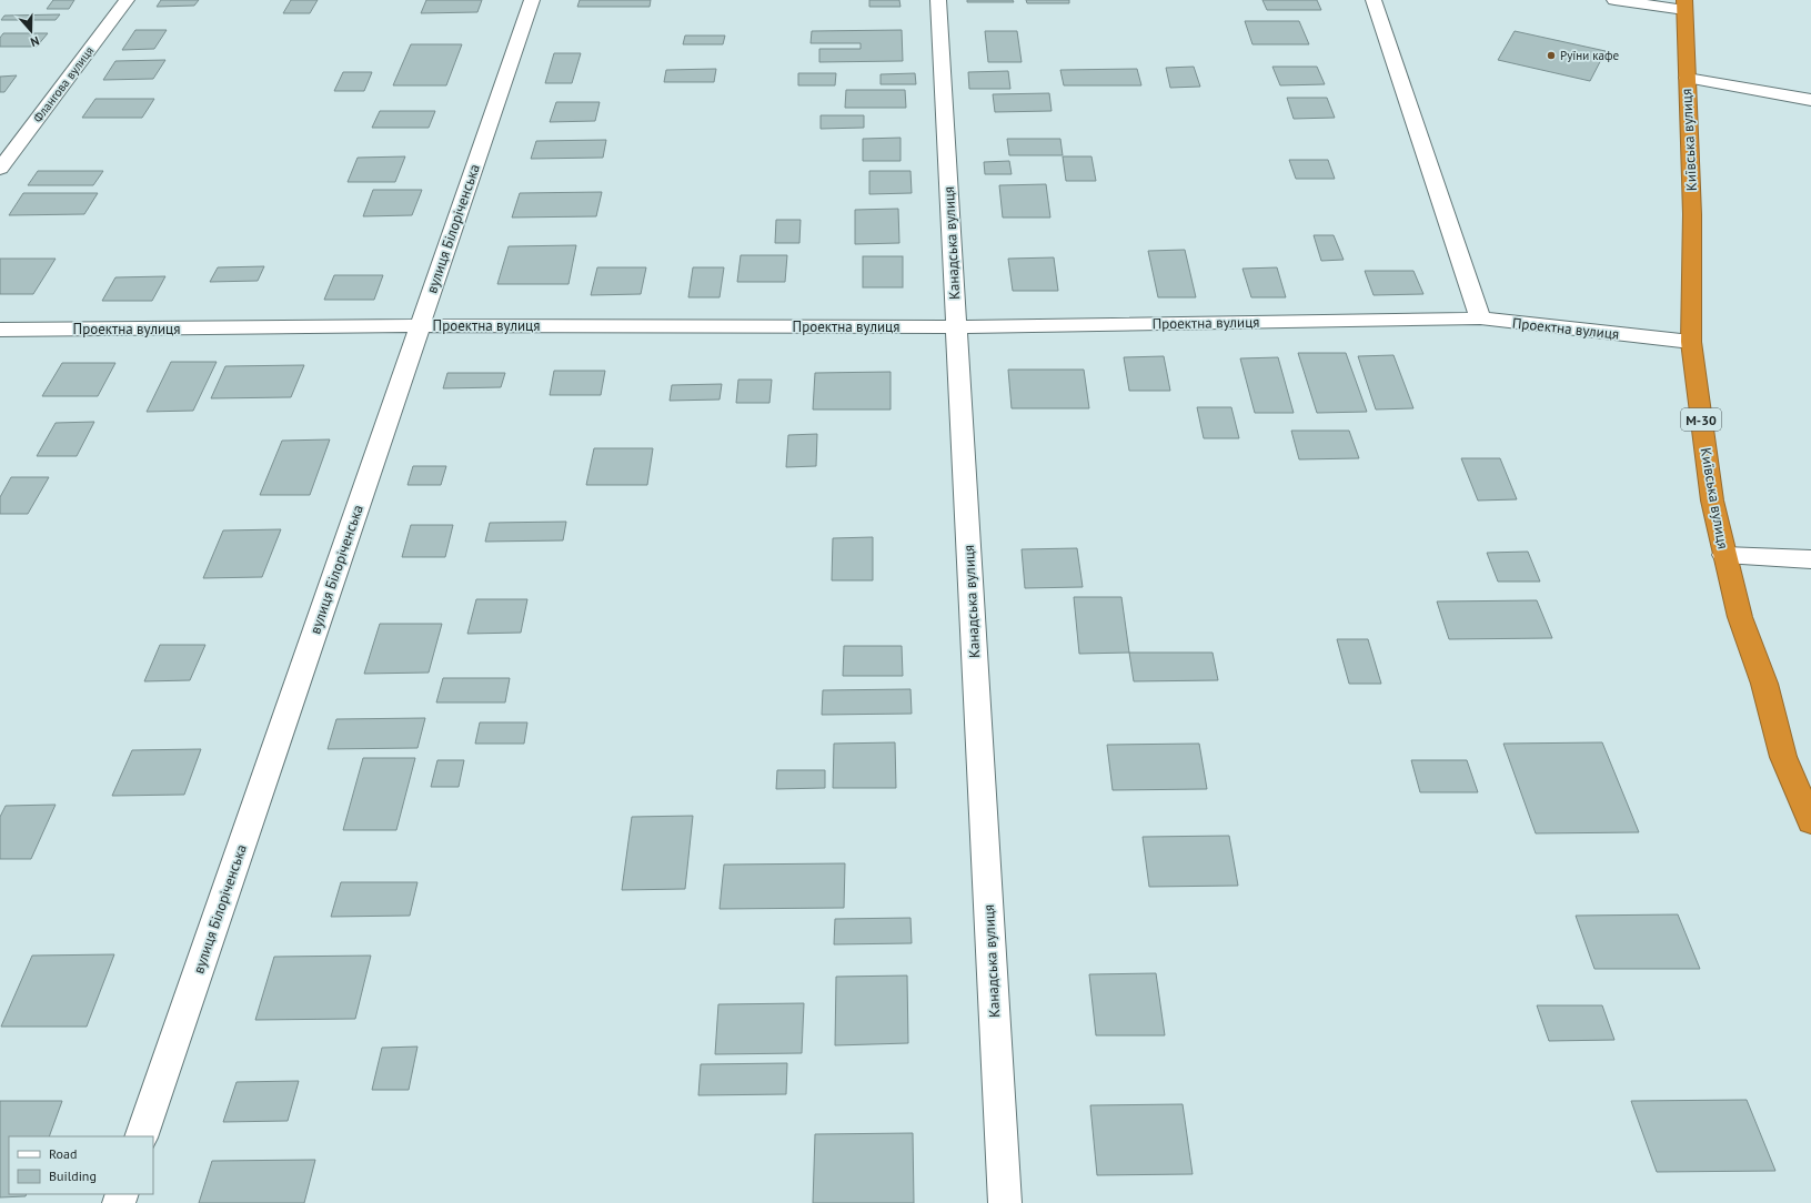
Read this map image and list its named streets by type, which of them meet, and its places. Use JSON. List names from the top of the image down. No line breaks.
{"streets":{"highway":["Київська вулиця","М-30"],"street":["Флангова вулиця","вулиця Білоріченська","Канадська вулиця","Проектна вулиця"]},"crossings":[["Київська вулиця","Проектна вулиця"],["вулиця Білоріченська","Проектна вулиця"],["Канадська вулиця","Проектна вулиця"]],"places":["Руїни кафе"],"legend":["Road","Building"],"north":"bottom"}
